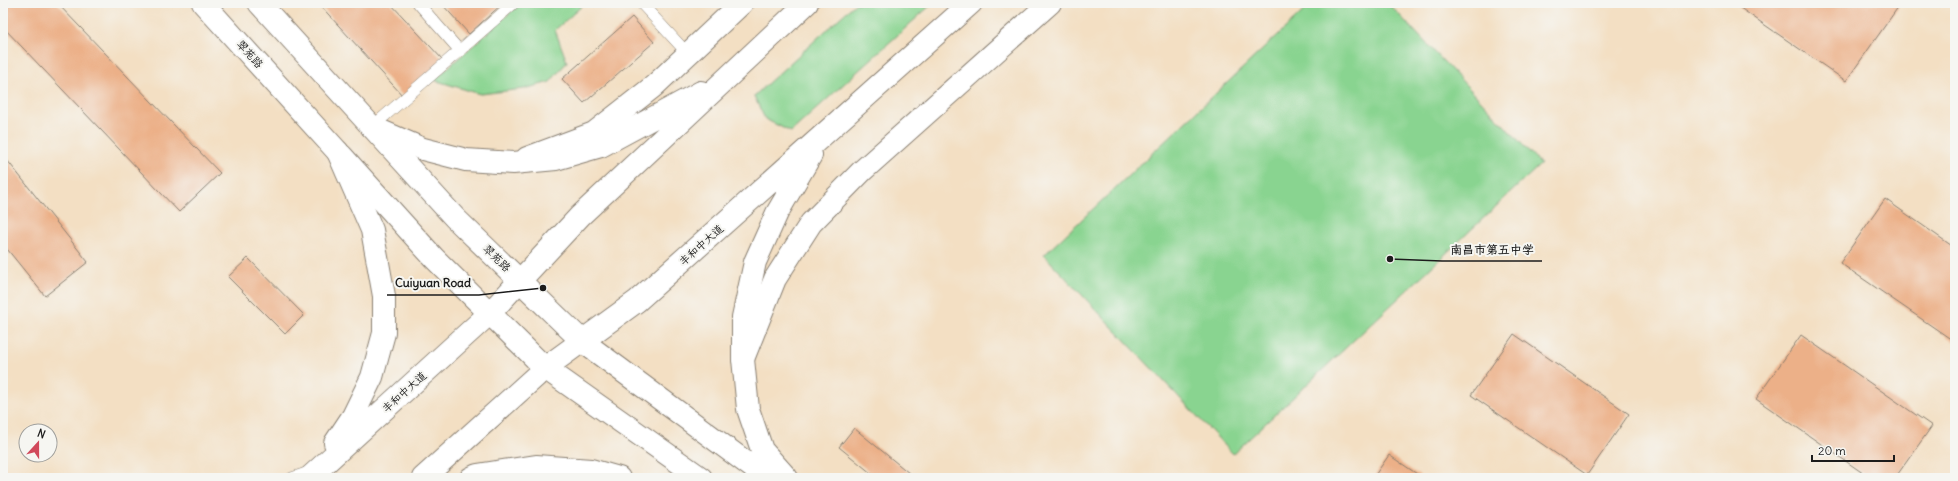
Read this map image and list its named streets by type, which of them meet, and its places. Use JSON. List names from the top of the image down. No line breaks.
{"streets":{"main road":["翠苑路","丰和中大道"]},"crossings":[["翠苑路","丰和中大道"]],"places":["南昌市第五中学","Cuiyuan Road"],"scale_bar":"20 m","north":"top"}
